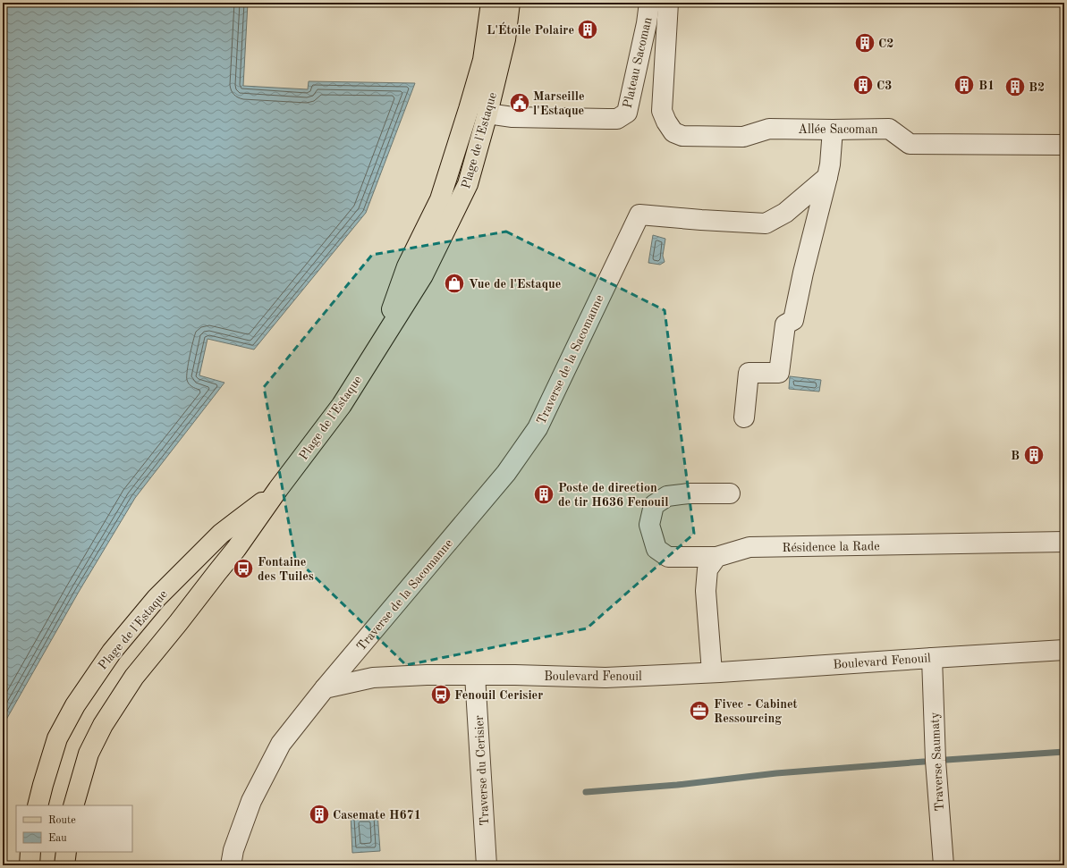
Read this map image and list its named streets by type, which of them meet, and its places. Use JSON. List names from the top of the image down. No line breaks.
{"streets":{"main road":["Plage de l'Estaque"],"street":["Plateau Sacoman","Allée Sacoman","Traverse de la Sacomanne","Résidence la Rade","Boulevard Fenouil","Traverse Saumaty","Traverse du Cerisier"]},"crossings":[["Plateau Sacoman","Allée Sacoman"],["Plateau Sacoman","Plage de l'Estaque"],["Traverse de la Sacomanne","Boulevard Fenouil"],["Boulevard Fenouil","Traverse Saumaty"],["Boulevard Fenouil","Traverse du Cerisier"]],"places":{"building":["L'Étoile Polaire","C2","C3","B1","B2","B","Poste de direction de tir H636 Fenouil","Casemate H671"],"public building":["Marseille l'Estaque"],"shop":["Vue de l'Estaque"],"bus stop":["Fontaine des Tuiles","Fenouil Cerisier"],"office":["Fivec - Cabinet Ressourcing"]},"legend":["Route","Eau"]}
